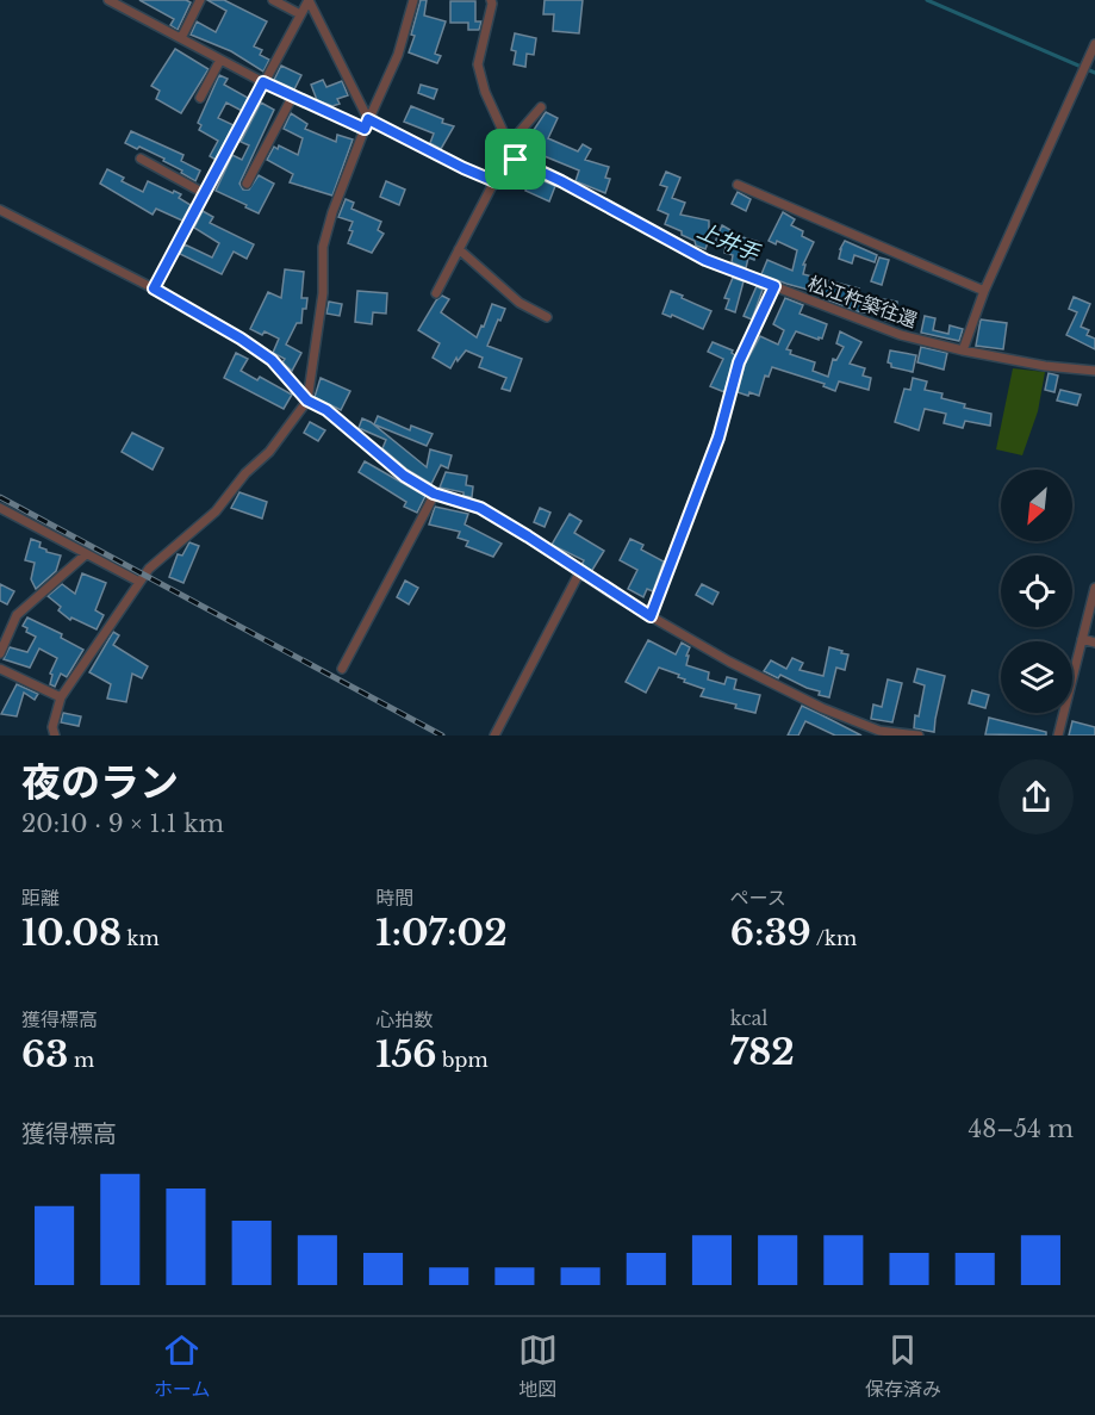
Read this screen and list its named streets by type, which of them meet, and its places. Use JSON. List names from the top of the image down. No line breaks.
{"streets":{"street":["松江杵築往還"]},"water":["上井手"],"north":"bottom left","page":{"heading":["夜のラン","20:10 · 9 × 1.1 km"],"stats":[["距離","10.08 km"],["時間","1:07:02"],["ペース","6:39 /km"],["獲得標高","63 m"],["心拍数","156 bpm"],["kcal","782"]],"chart":["獲得標高","48–54 m"],"tabs":["ホーム","地図","保存済み"]}}
